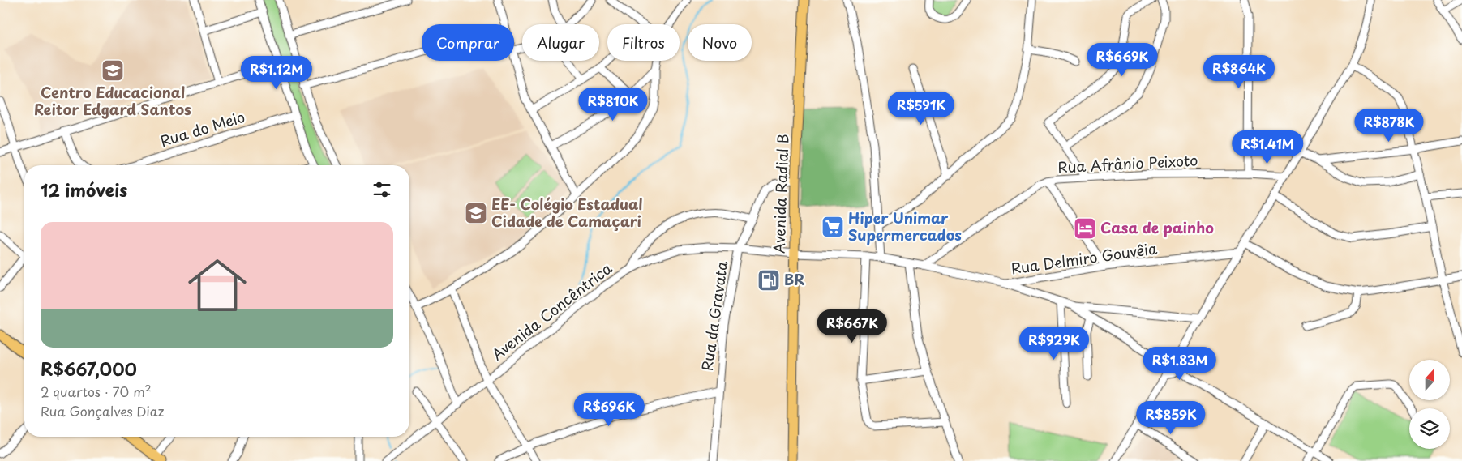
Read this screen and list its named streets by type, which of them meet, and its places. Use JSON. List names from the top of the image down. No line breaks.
{"streets":{"main road":["Avenida Radial B"],"street":["Rua do Meio","Rua Afrânio Peixoto","Rua Delmiro Gouvêia","Avenida Concêntrica","Rua da Gravata"]},"crossings":[["Rua Afrânio Peixoto","Avenida Concêntrica"],["Avenida Radial B","Avenida Concêntrica"],["Avenida Radial B","Rua da Gravata"],["Rua Delmiro Gouvêia","Avenida Concêntrica"],["Avenida Concêntrica","Rua da Gravata"]],"places":{"school or university":["Centro Educacional Reitor Edgard Santos","EE- Colégio Estadual Cidade de Camaçari"],"supermarket":["Hiper Unimar Supermercados"],"hotel":["Casa de painho"],"fuel station":["BR"]},"north":"top","page":{"chip":["Comprar","Alugar","Filtros","Novo"],"price":["R$669K","R$864K","R$1.12M","R$810K","R$591K","R$878K","R$1.41M","R$667K","R$929K","R$1.83M","R$696K","R$859K"],"heading":"12 imóveis","list":[{"name":"R$667,000","note":"2 quartos · 70 m² · Rua Gonçalves Diaz"}]}}
